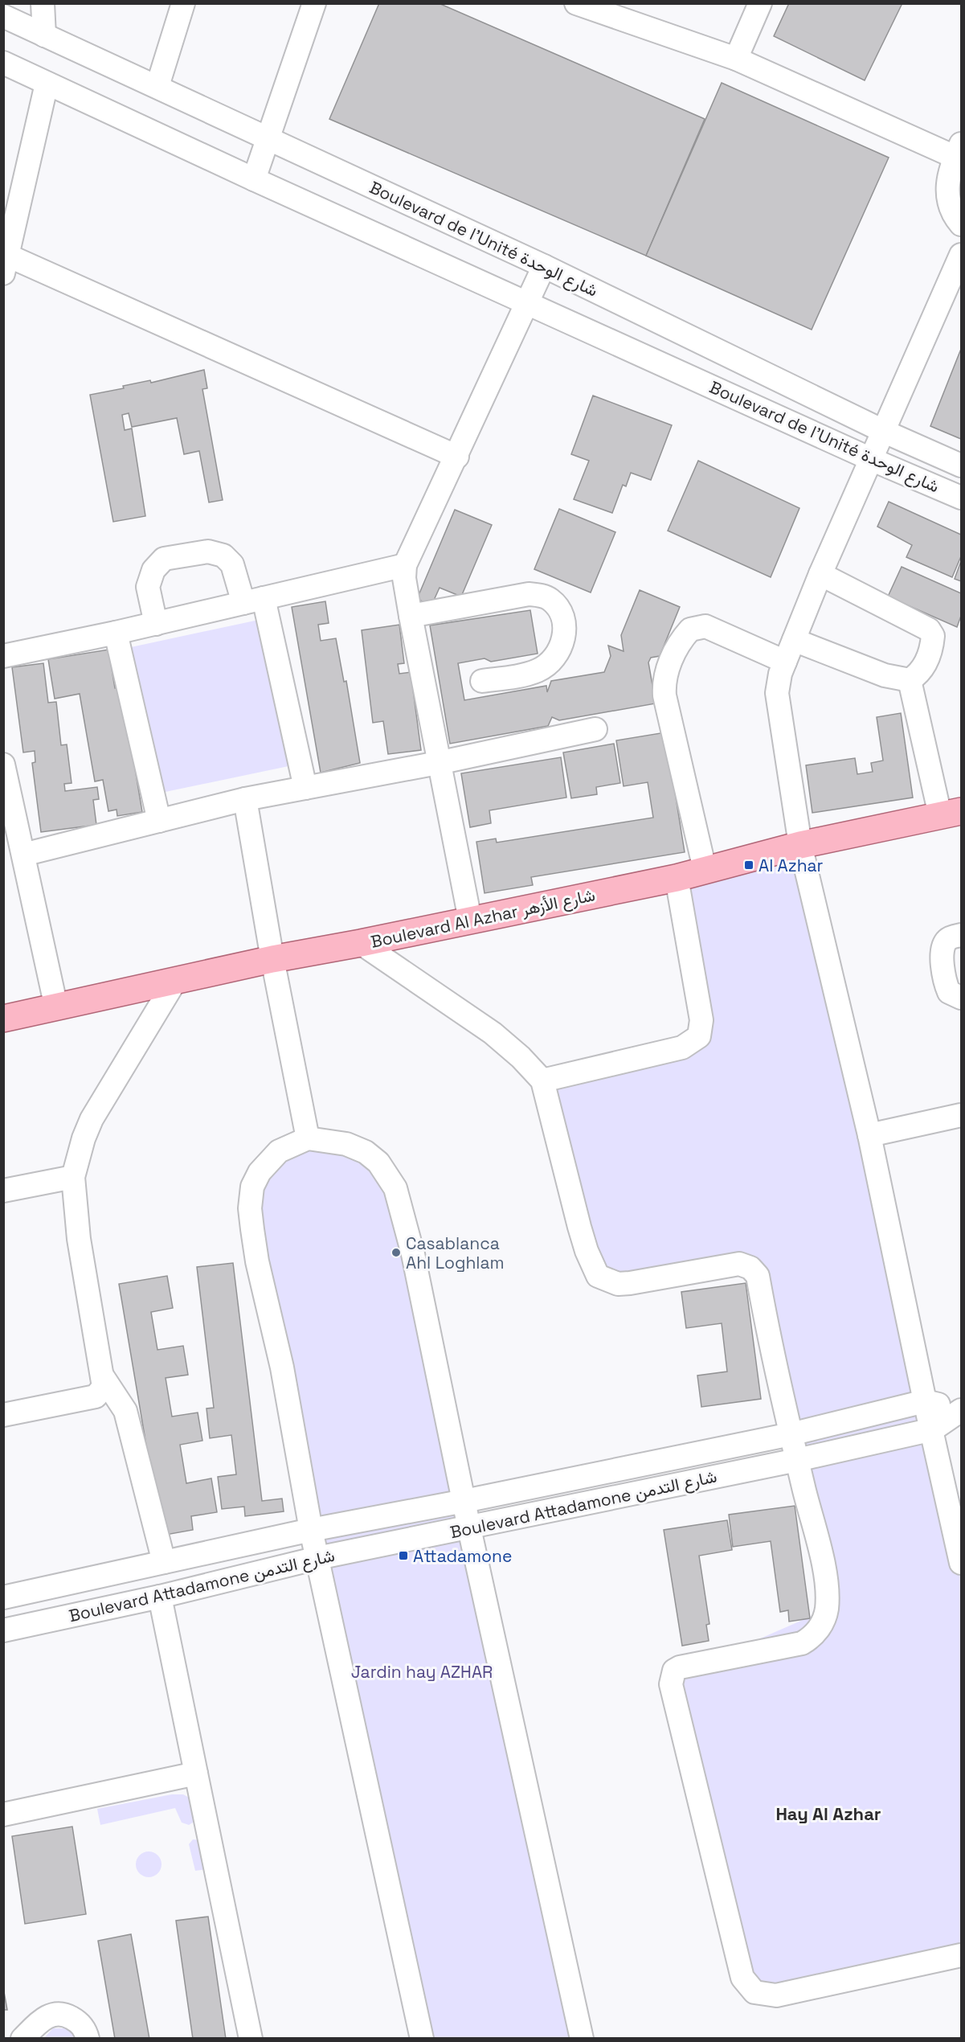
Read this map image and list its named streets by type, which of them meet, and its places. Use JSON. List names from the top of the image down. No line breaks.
{"streets":{"main road":["Boulevard Al Azhar شارع الأزهر"],"street":["Boulevard de l'Unité شارع الوحدة","Boulevard Attadamone شارع التدمن"]},"districts":["Hay Al Azhar"],"parks":["Jardin hay AZHAR"],"places":{"transit":["Al Azhar","Attadamone"],"other":["Casablanca Ahl Loghlam"]}}
